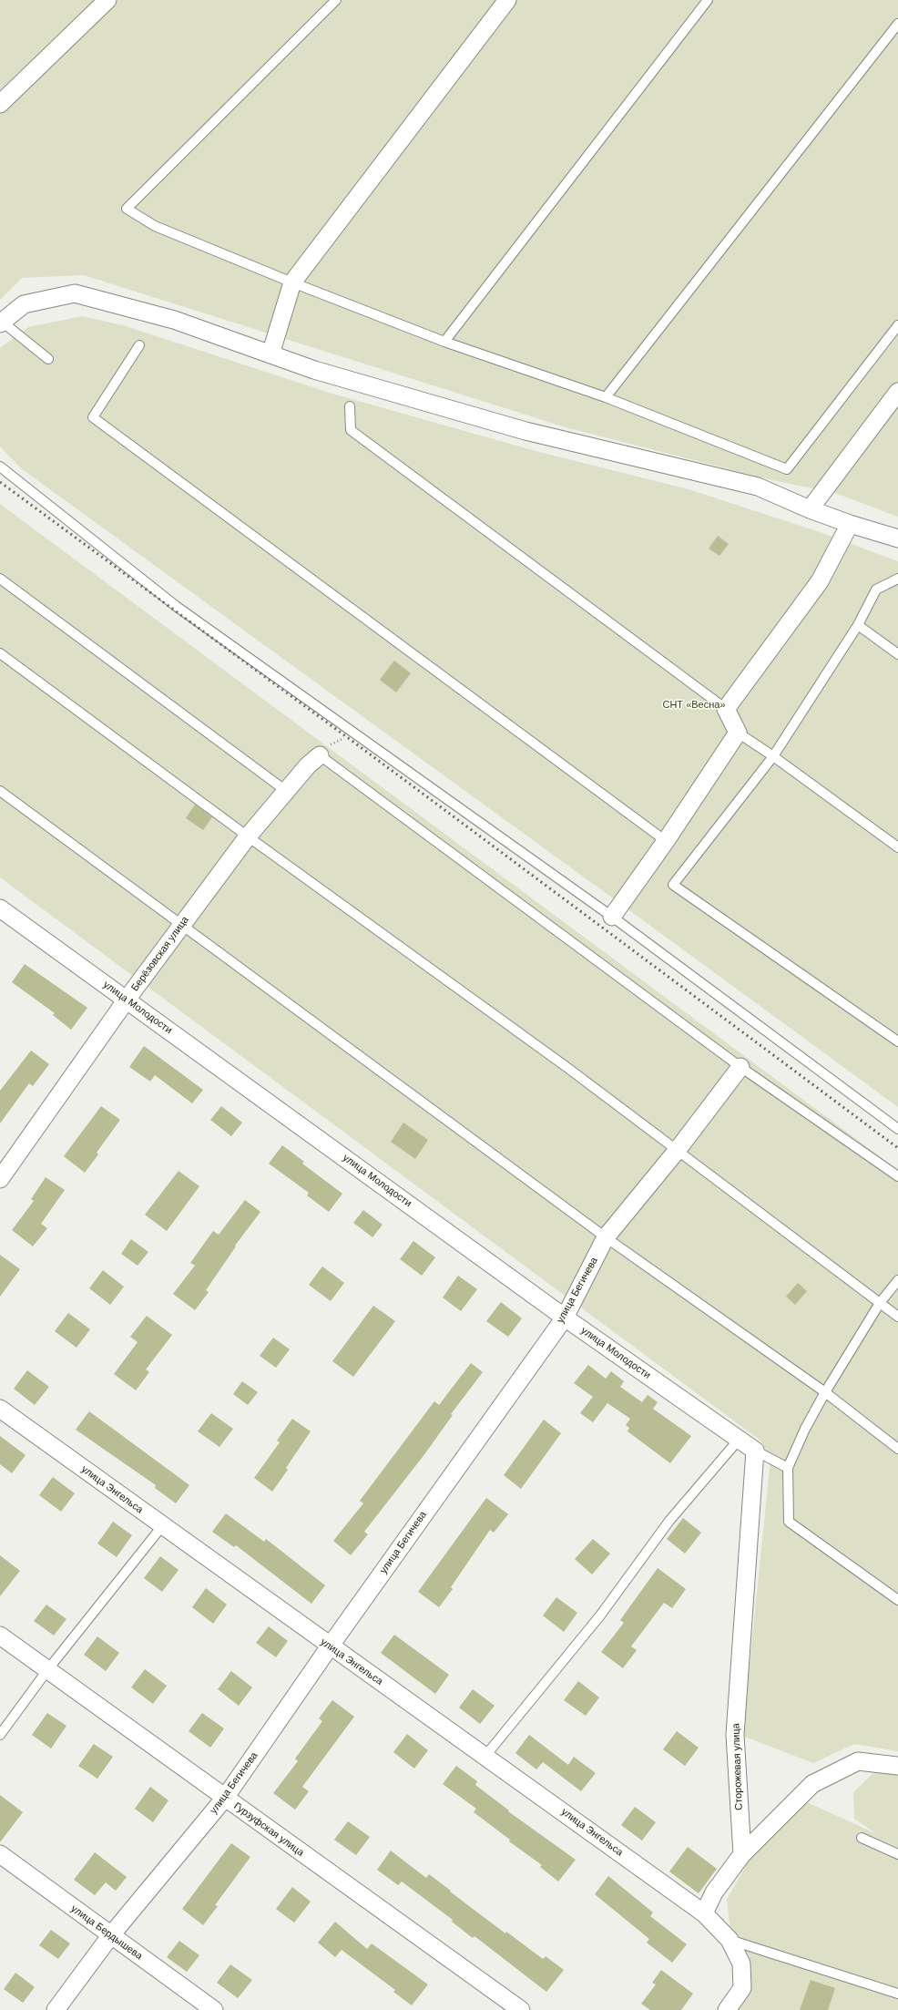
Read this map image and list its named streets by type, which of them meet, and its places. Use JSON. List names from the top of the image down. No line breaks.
{"streets":{"street":["Берёзовская улица","улица Молодости","улица Бегичева","улица Энгельса","Сторожевая улица","Гурзуфская улица","улица Бердышева"]},"crossings":[["Берёзовская улица","улица Молодости"],["улица Молодости","улица Бегичева"],["улица Молодости","Сторожевая улица"],["улица Бегичева","улица Энгельса"],["улица Бегичева","Гурзуфская улица"],["улица Бегичева","улица Бердышева"]],"parks":["СНТ «Весна»"]}
